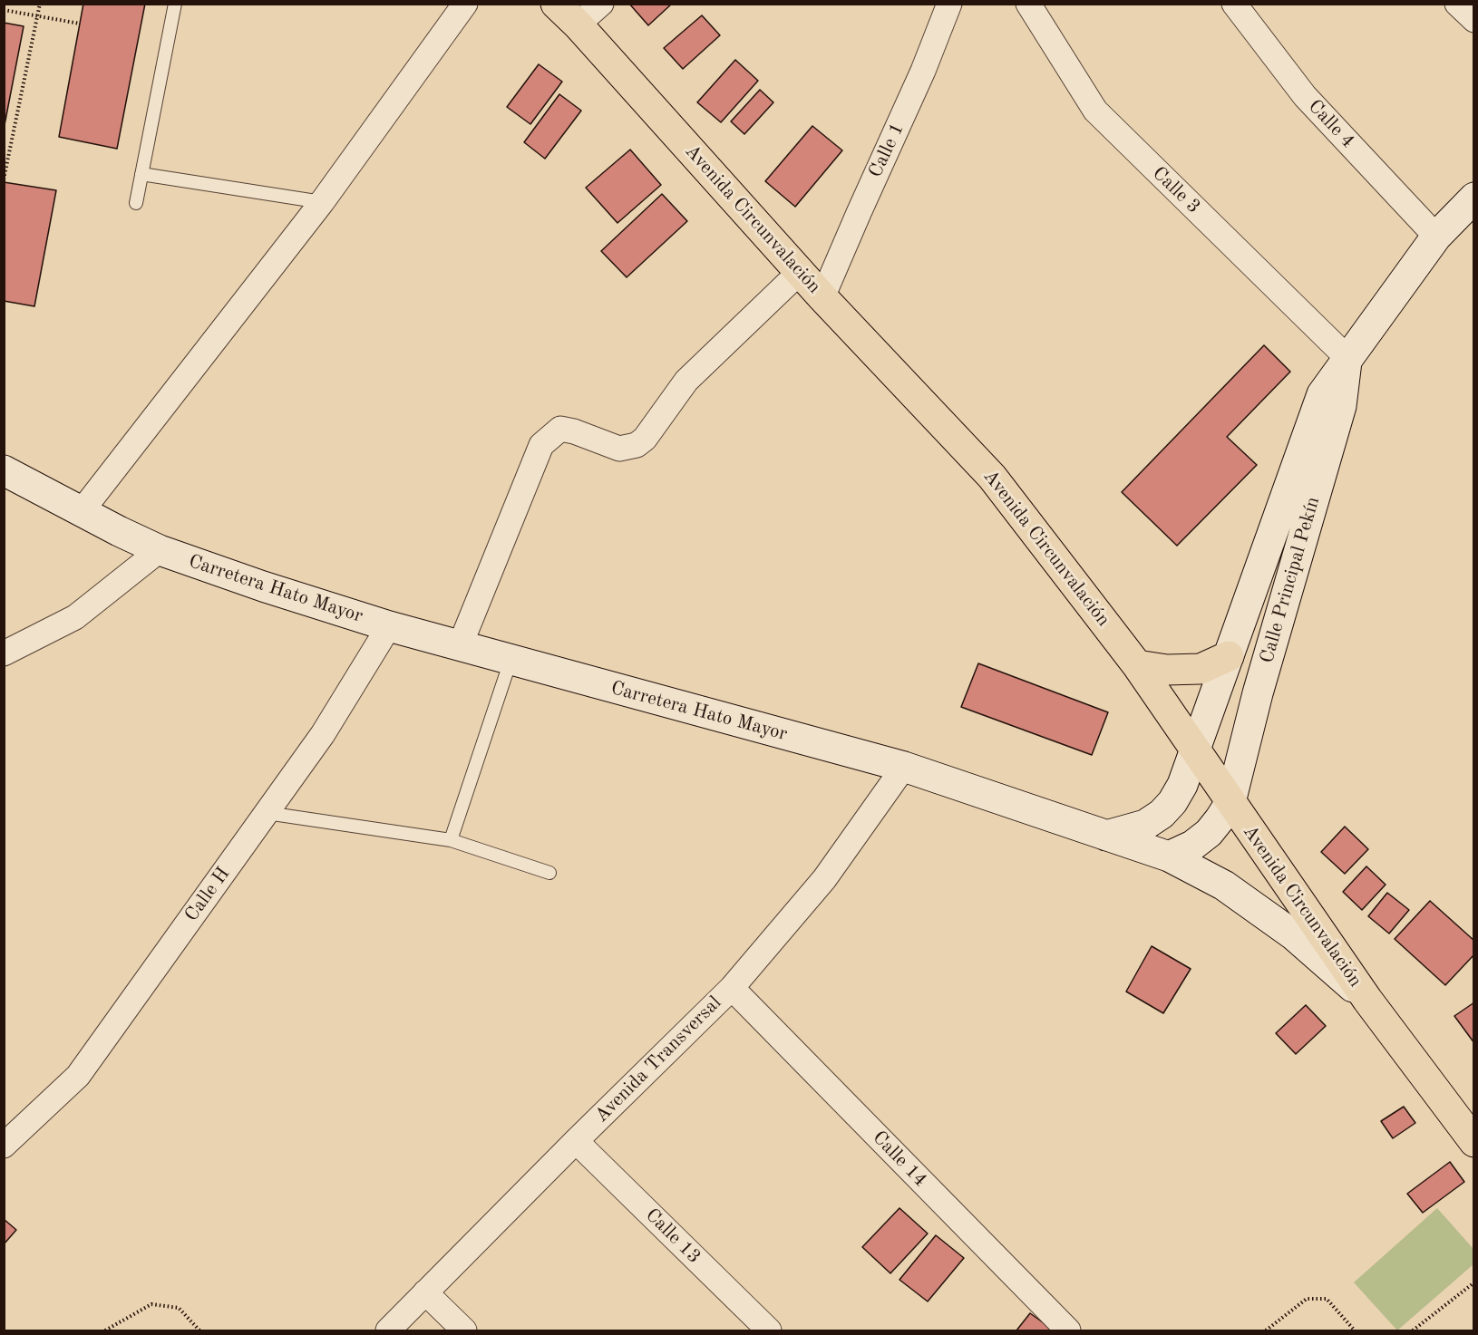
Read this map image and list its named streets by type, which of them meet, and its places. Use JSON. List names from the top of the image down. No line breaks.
{"streets":{"main road":["Avenida Circunvalación"],"street":["Calle 4","Calle 1","Calle 3","Calle Principal Pekín","Carretera Hato Mayor","Calle H","Avenida Transversal","Calle 14","Calle 13"]},"crossings":[["Calle 4","Calle Principal Pekín"],["Calle 1","Avenida Circunvalación"],["Calle 3","Calle Principal Pekín"],["Avenida Circunvalación","Calle Principal Pekín"],["Avenida Circunvalación","Carretera Hato Mayor"],["Calle Principal Pekín","Carretera Hato Mayor"],["Carretera Hato Mayor","Calle H"],["Carretera Hato Mayor","Avenida Transversal"],["Avenida Transversal","Calle 14"],["Avenida Transversal","Calle 13"]]}
